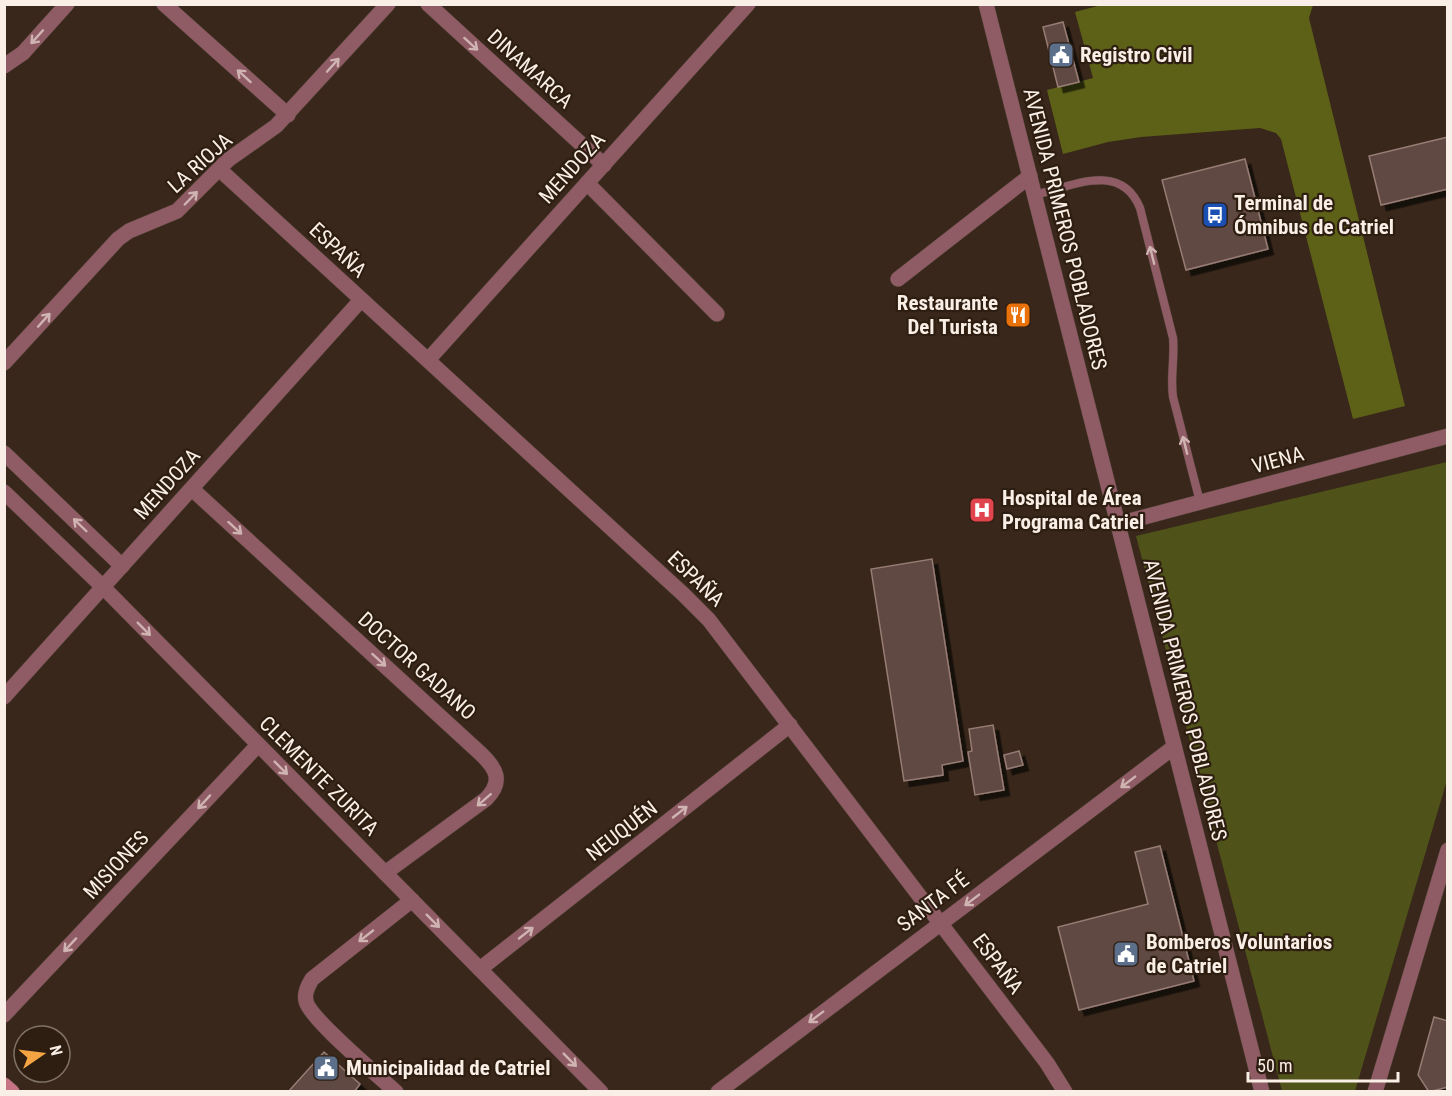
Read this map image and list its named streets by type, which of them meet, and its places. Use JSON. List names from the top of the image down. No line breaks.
{"streets":{"street":["DINAMARCA","LA RIOJA","MENDOZA","AVENIDA PRIMEROS POBLADORES","ESPAÑA","VIENA","DOCTOR GADANO","CLEMENTE ZURITA","NEUQUÉN","MISIONES","SANTA FÉ"]},"crossings":[["DINAMARCA","MENDOZA"],["LA RIOJA","ESPAÑA"],["MENDOZA","ESPAÑA"],["MENDOZA","DOCTOR GADANO"],["MENDOZA","CLEMENTE ZURITA"],["AVENIDA PRIMEROS POBLADORES","VIENA"],["AVENIDA PRIMEROS POBLADORES","SANTA FÉ"],["ESPAÑA","NEUQUÉN"],["ESPAÑA","SANTA FÉ"],["DOCTOR GADANO","CLEMENTE ZURITA"],["CLEMENTE ZURITA","NEUQUÉN"],["CLEMENTE ZURITA","MISIONES"]],"one_way":["DINAMARCA","LA RIOJA","CLEMENTE ZURITA","NEUQUÉN","MISIONES","SANTA FÉ"],"places":{"public building":["Registro Civil","Bomberos Voluntarios de Catriel","Municipalidad de Catriel"],"bus stop":["Terminal de Ómnibus de Catriel"],"restaurant":["Restaurante Del Turista"],"hospital":["Hospital de Área Programa Catriel"]},"scale_bar":"50 m","north":"right"}
